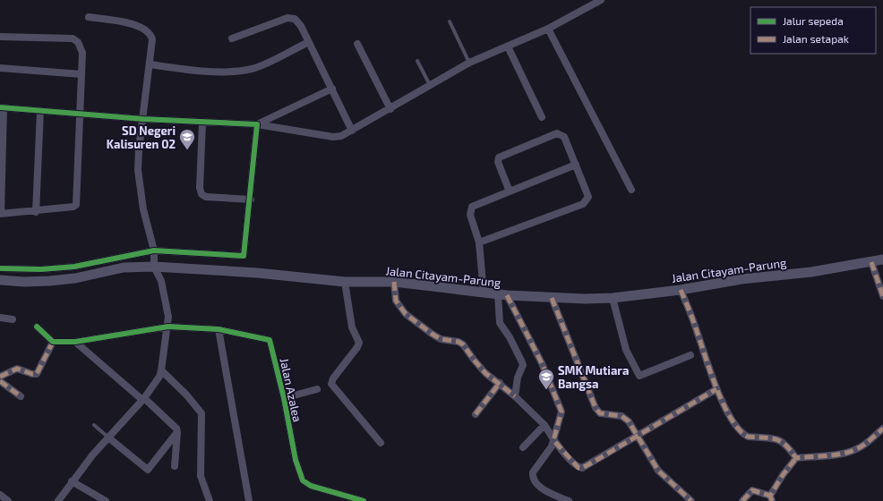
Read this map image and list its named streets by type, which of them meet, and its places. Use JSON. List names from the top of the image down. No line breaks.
{"streets":{"main road":["Jalan Citayam-Parung"],"street":["Jalan Azalea"]},"places":{"school or university":["SD Negeri Kalisuren 02","SMK Mutiara Bangsa"]},"legend":["Jalur sepeda","Jalan setapak"]}
